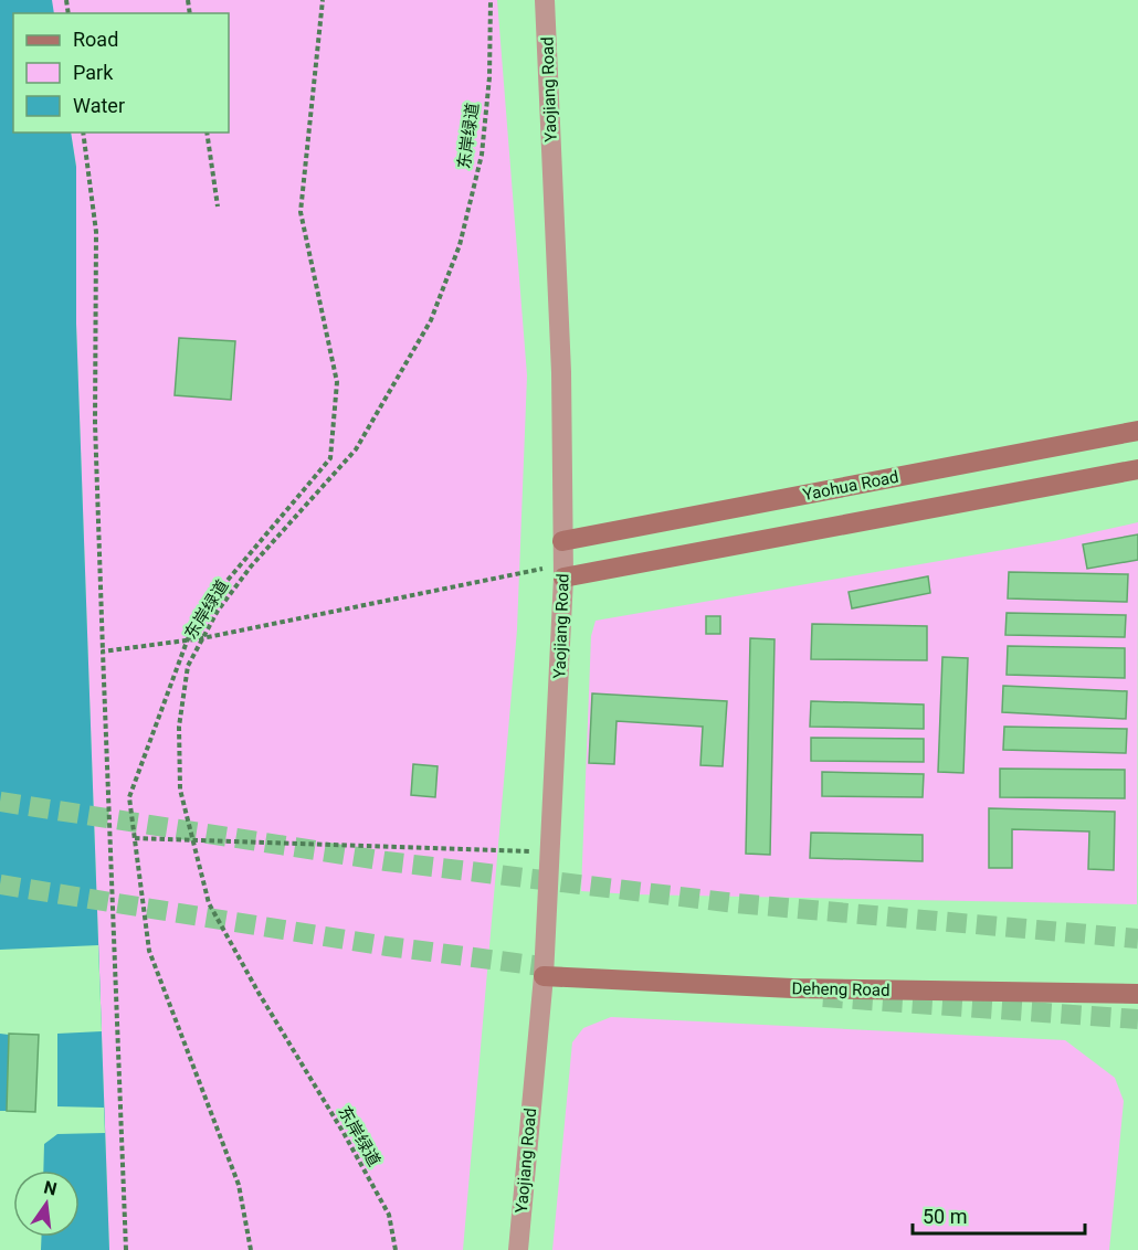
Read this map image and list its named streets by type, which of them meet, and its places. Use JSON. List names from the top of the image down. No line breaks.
{"streets":{"main road":["Yaohua Road","Deheng Road"],"street":["Yaojiang Road"],"path":["东岸绿道"]},"crossings":[["Yaojiang Road","Yaohua Road"],["Yaojiang Road","Deheng Road"]],"legend":["Road","Park","Water"],"scale_bar":"50 m","north":"top"}
